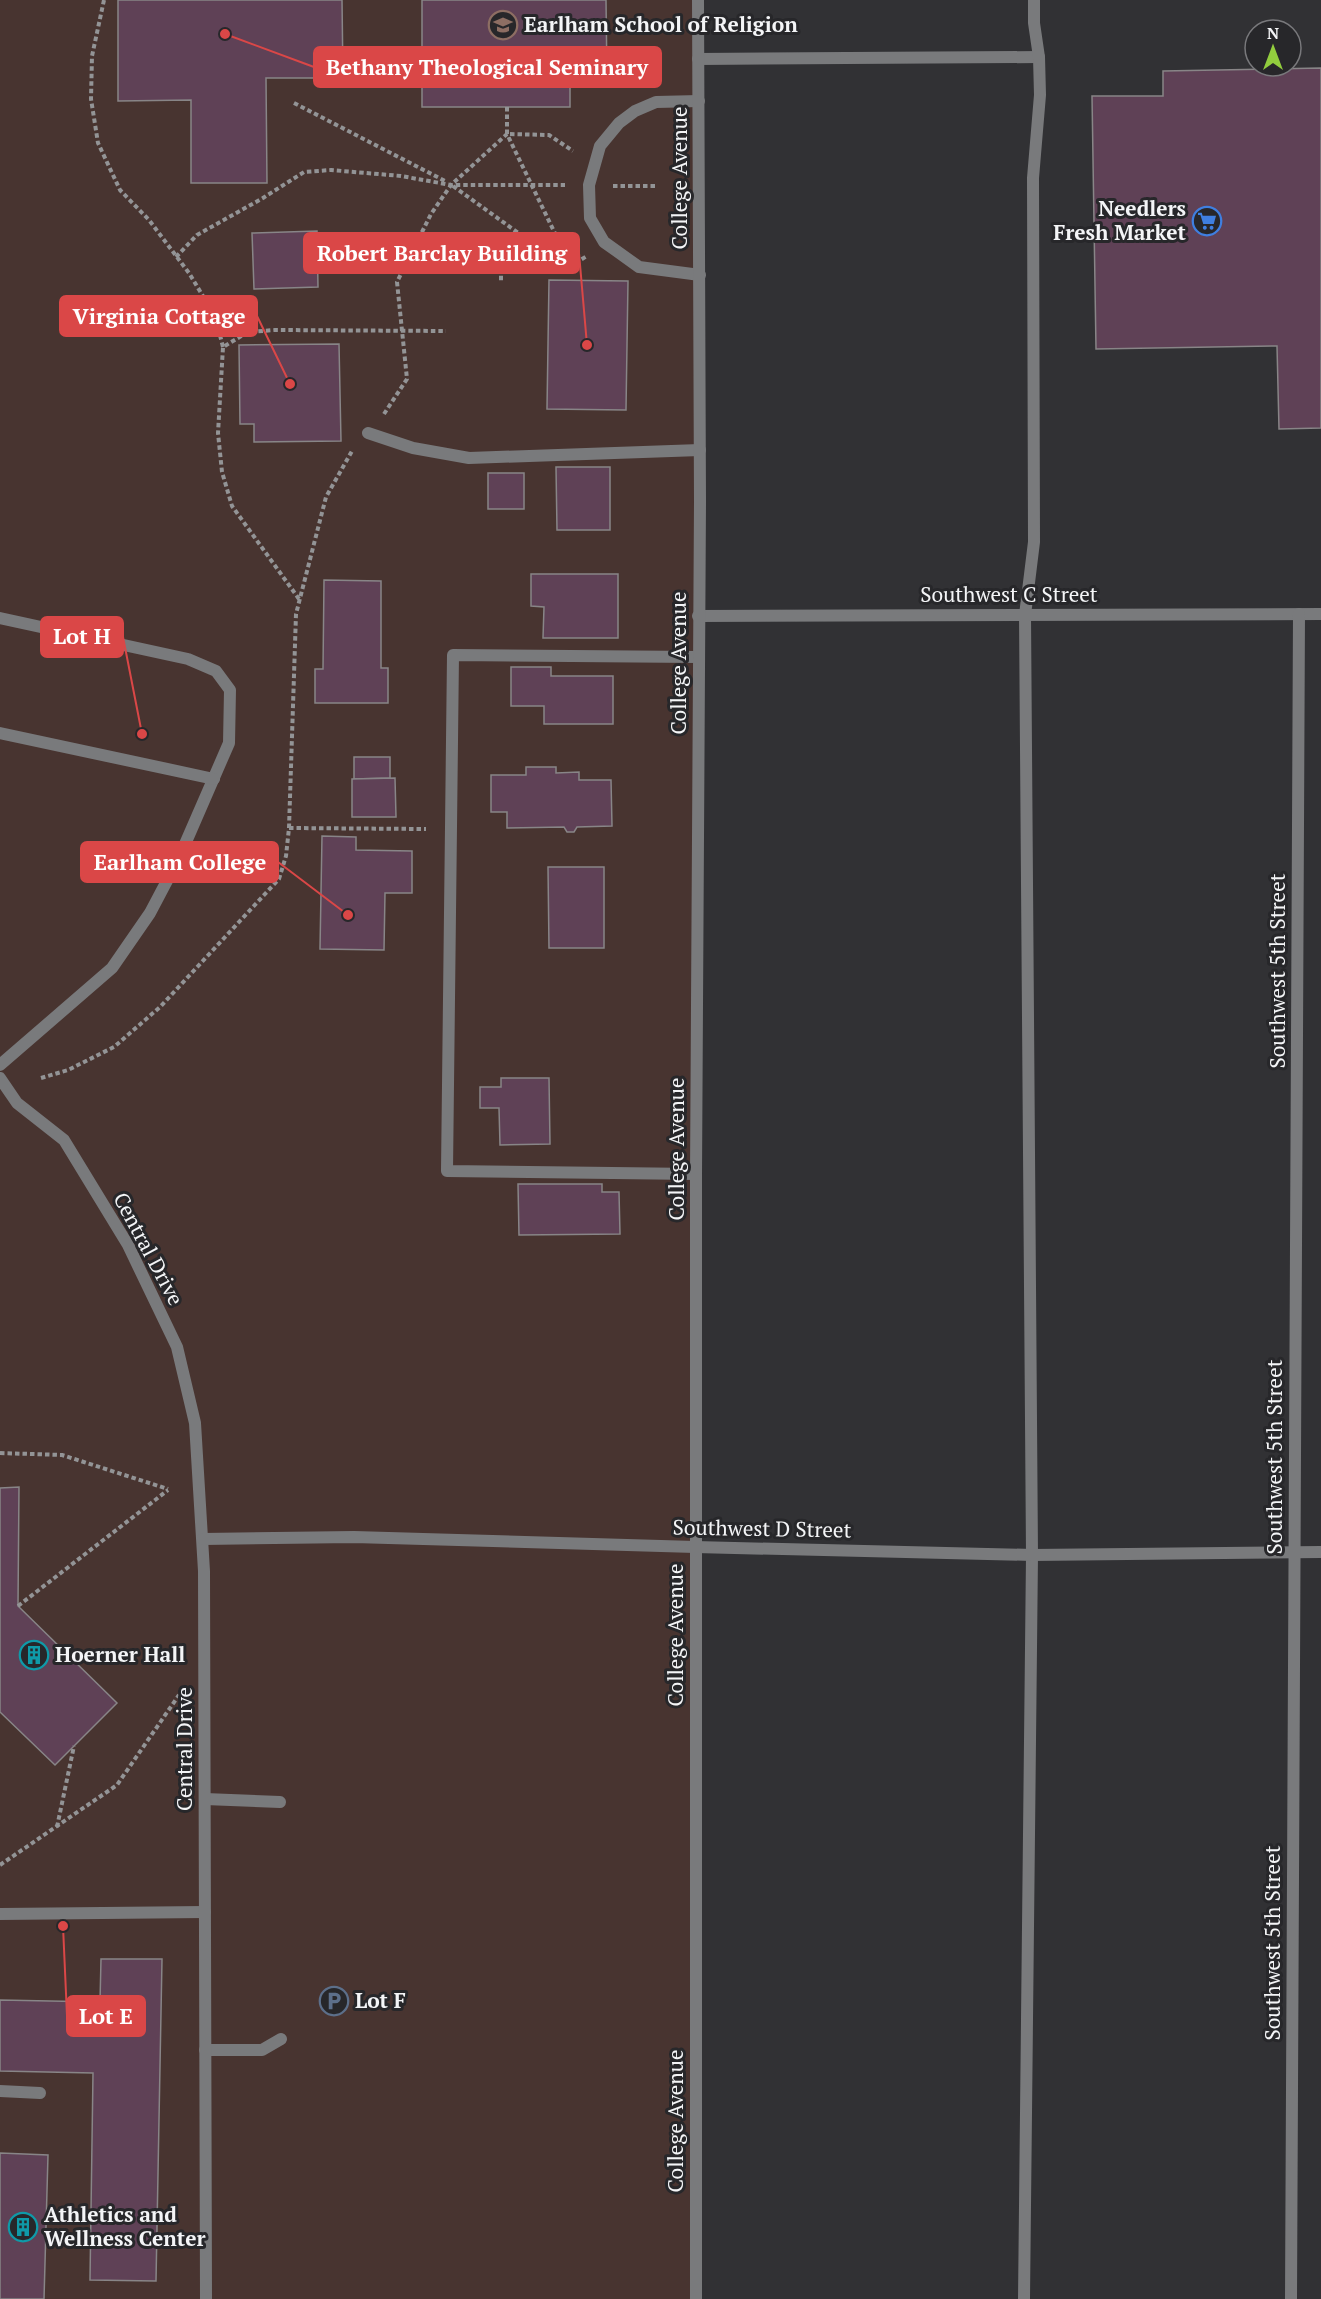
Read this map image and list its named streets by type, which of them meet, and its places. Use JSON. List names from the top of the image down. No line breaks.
{"streets":{"street":["College Avenue","Southwest C Street","Southwest 5th Street","Central Drive","Southwest D Street"]},"crossings":[["College Avenue","Southwest C Street"],["College Avenue","Southwest D Street"],["Southwest C Street","Southwest 5th Street"],["Southwest 5th Street","Southwest D Street"],["Central Drive","Southwest D Street"]],"places":{"school or university":["Earlham School of Religion"],"other":["Bethany Theological Seminary","Robert Barclay Building","Virginia Cottage","Lot H","Earlham College","Lot E"],"supermarket":["Needlers Fresh Market"],"building":["Hoerner Hall","Athletics and Wellness Center"],"parking":["Lot F"]},"north":"top"}
